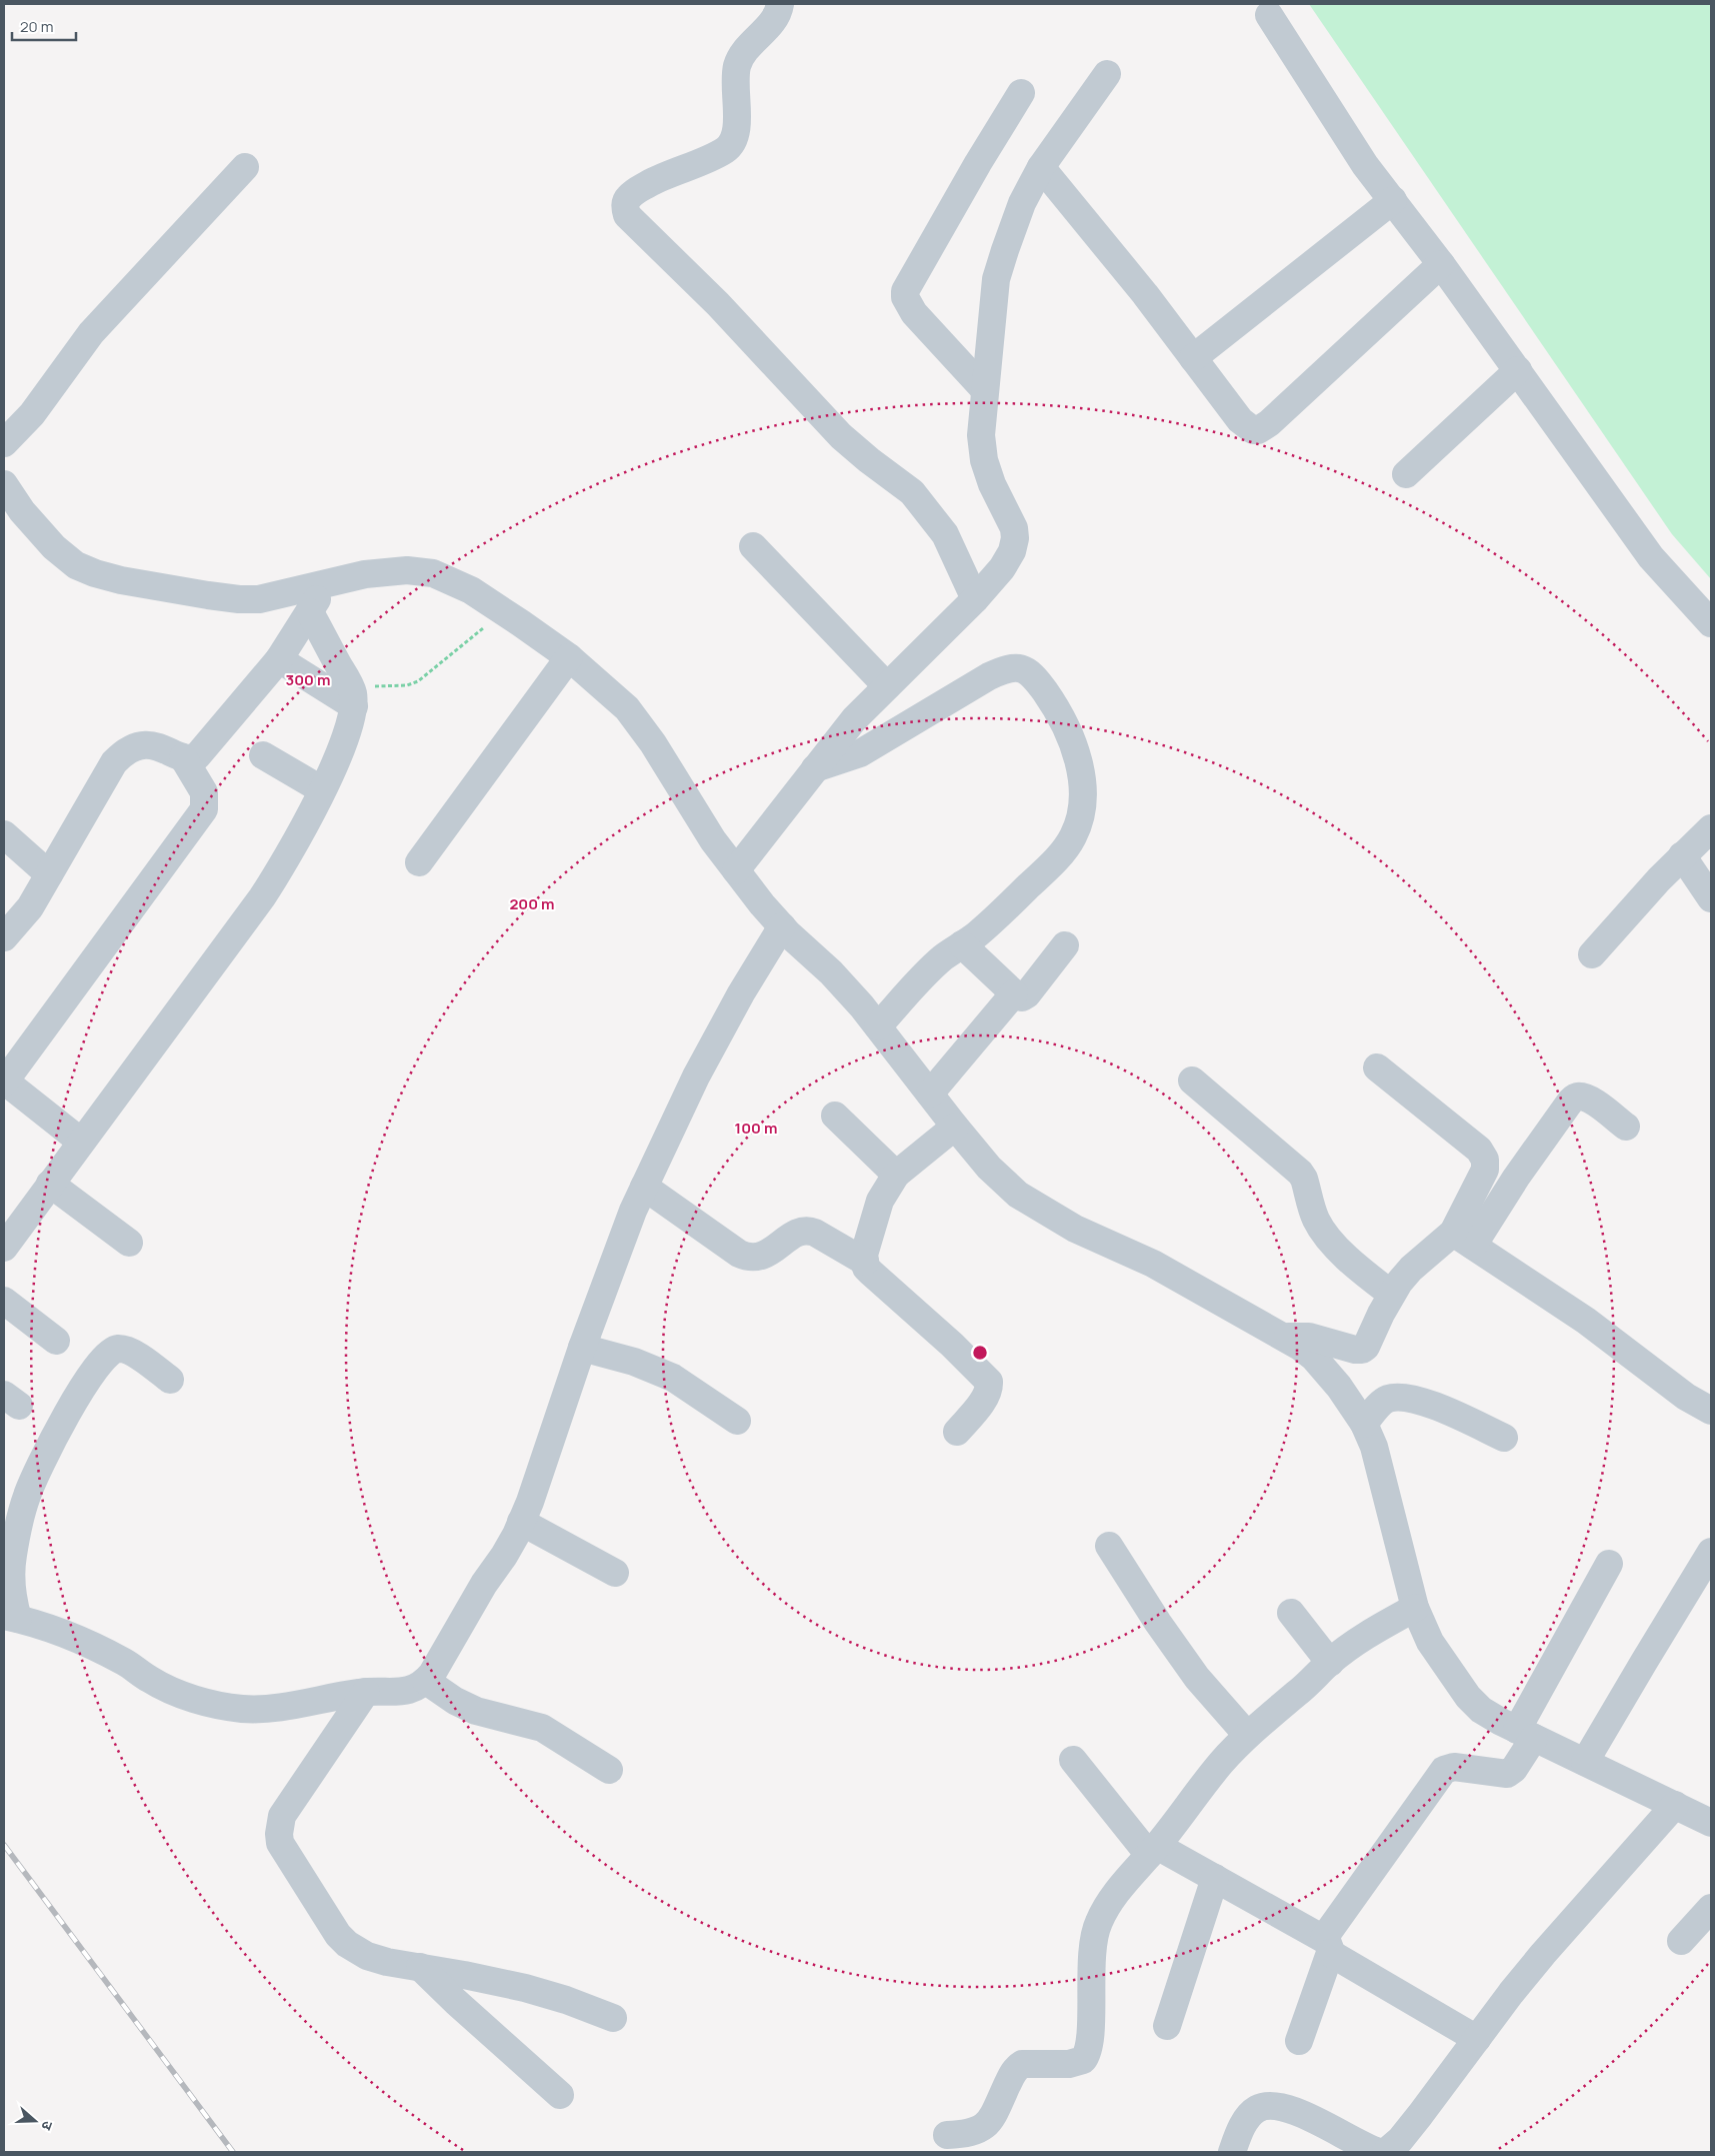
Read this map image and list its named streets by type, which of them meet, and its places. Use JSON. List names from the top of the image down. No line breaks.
{"scale_bar":"20 m","north":"right","rings":["300 m","200 m","100 m"]}
